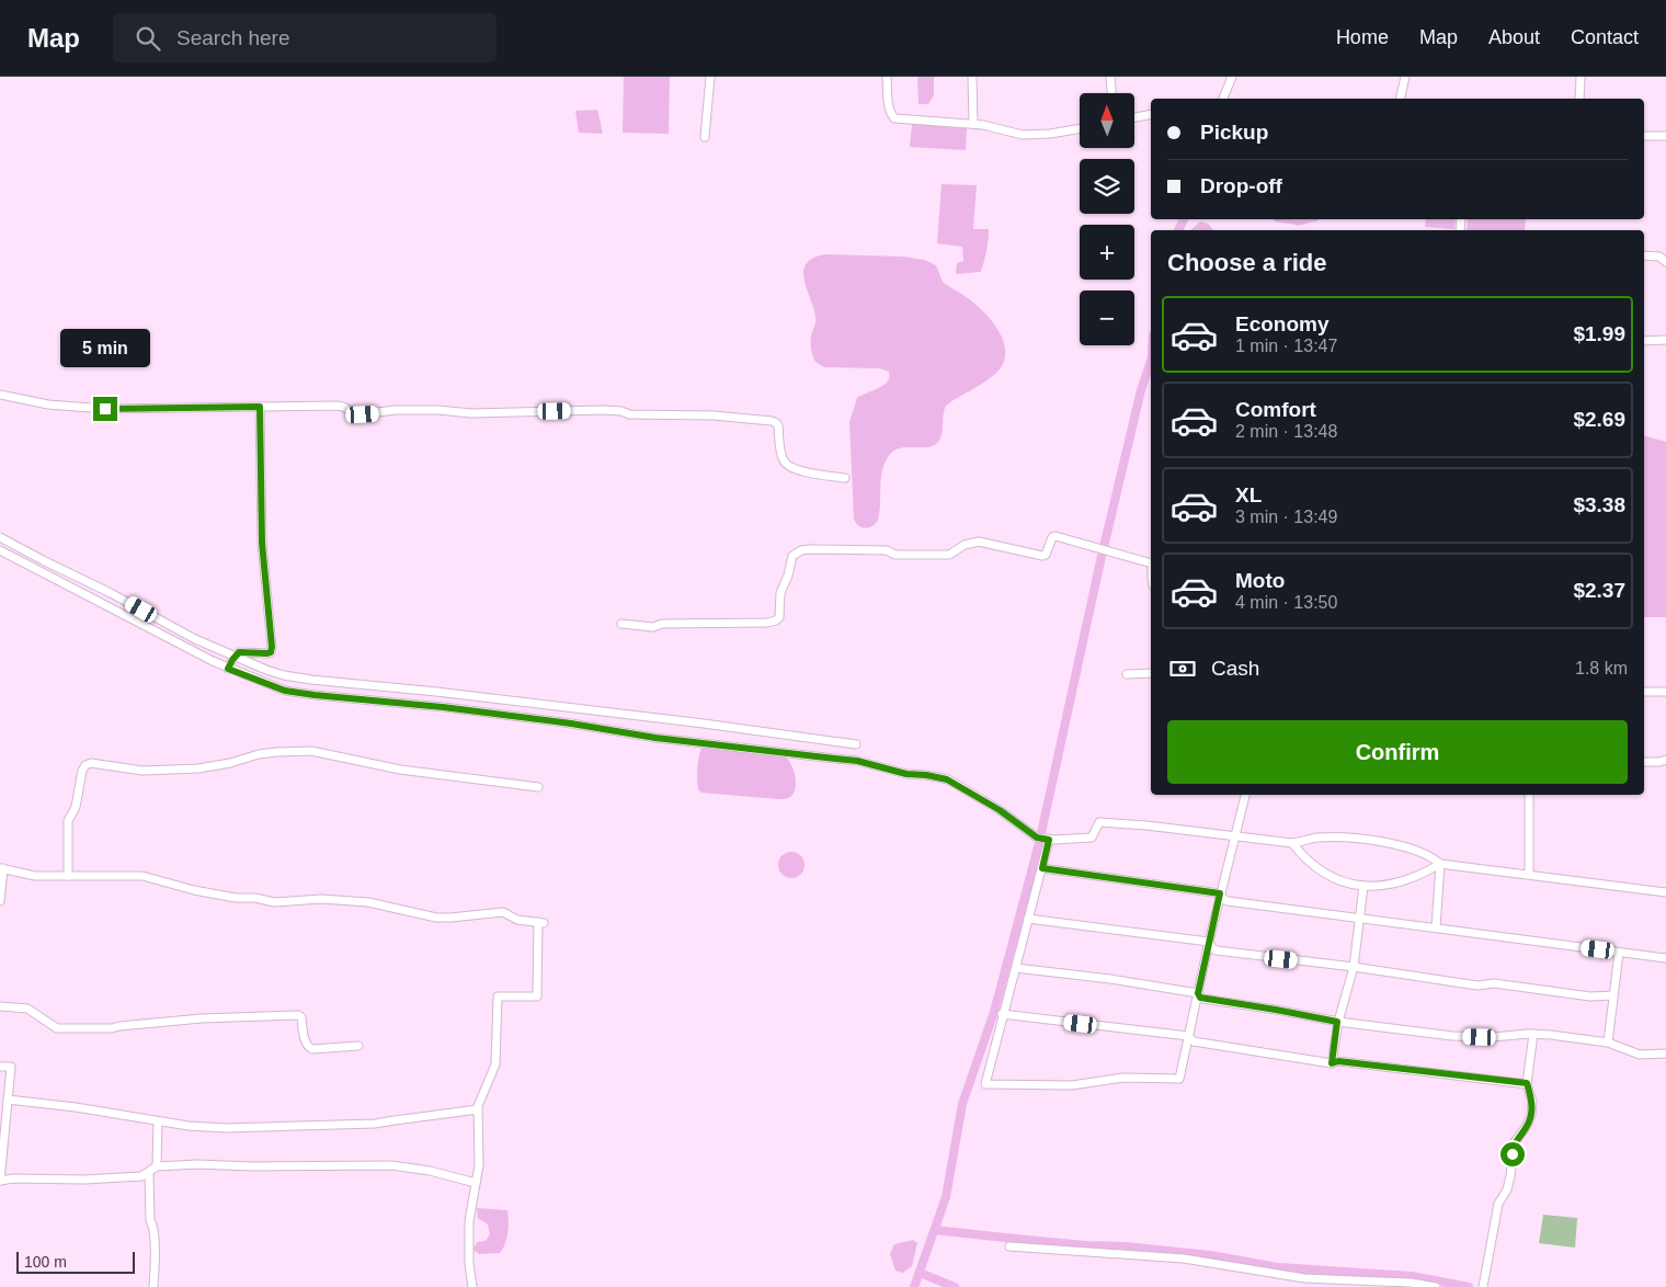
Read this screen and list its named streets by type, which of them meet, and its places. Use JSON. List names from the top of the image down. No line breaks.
{"scale_bar":"100 m","north":"top","page":{"header":"Map","search":"Search here","nav":["Home","Map","About","Contact"],"map_buttons":["+","−"],"banner":["Pickup","Drop-off"],"heading":"Choose a ride","list":[{"name":"Economy","note":"1 min · 13:47","value":"$1.99"},{"name":"Comfort","note":"2 min · 13:48","value":"$2.69"},{"name":"XL","note":"3 min · 13:49","value":"$3.38"},{"name":"Moto","note":"4 min · 13:50","value":"$2.37"}],"bubble":"5 min","pay":["Cash","1.8 km"],"buttons":"Confirm","scale":"100 m"}}
